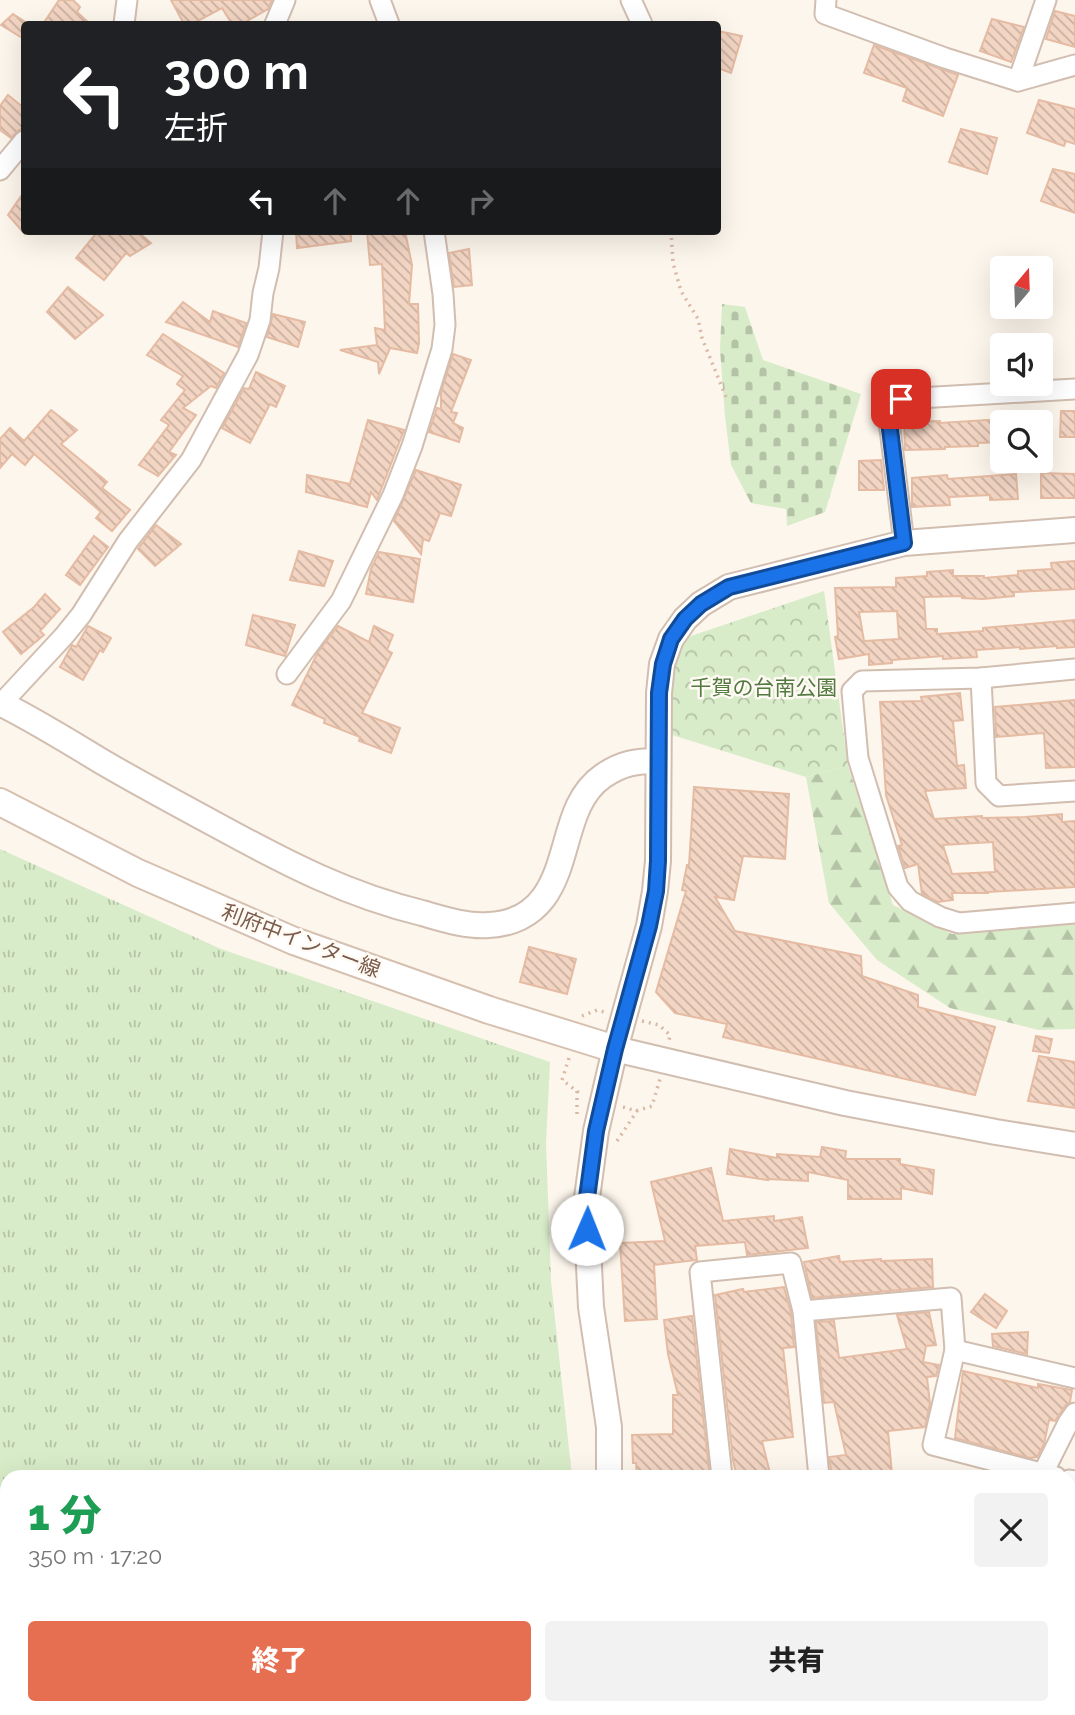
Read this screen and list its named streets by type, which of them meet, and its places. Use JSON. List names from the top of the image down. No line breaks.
{"streets":{"main road":["利府中インター線"]},"parks":["千賀の台南公園"],"north":"top","page":{"turn":["300 m","左折"],"heading":["1 分","350 m · 17:20"],"buttons":["終了","共有"]}}
